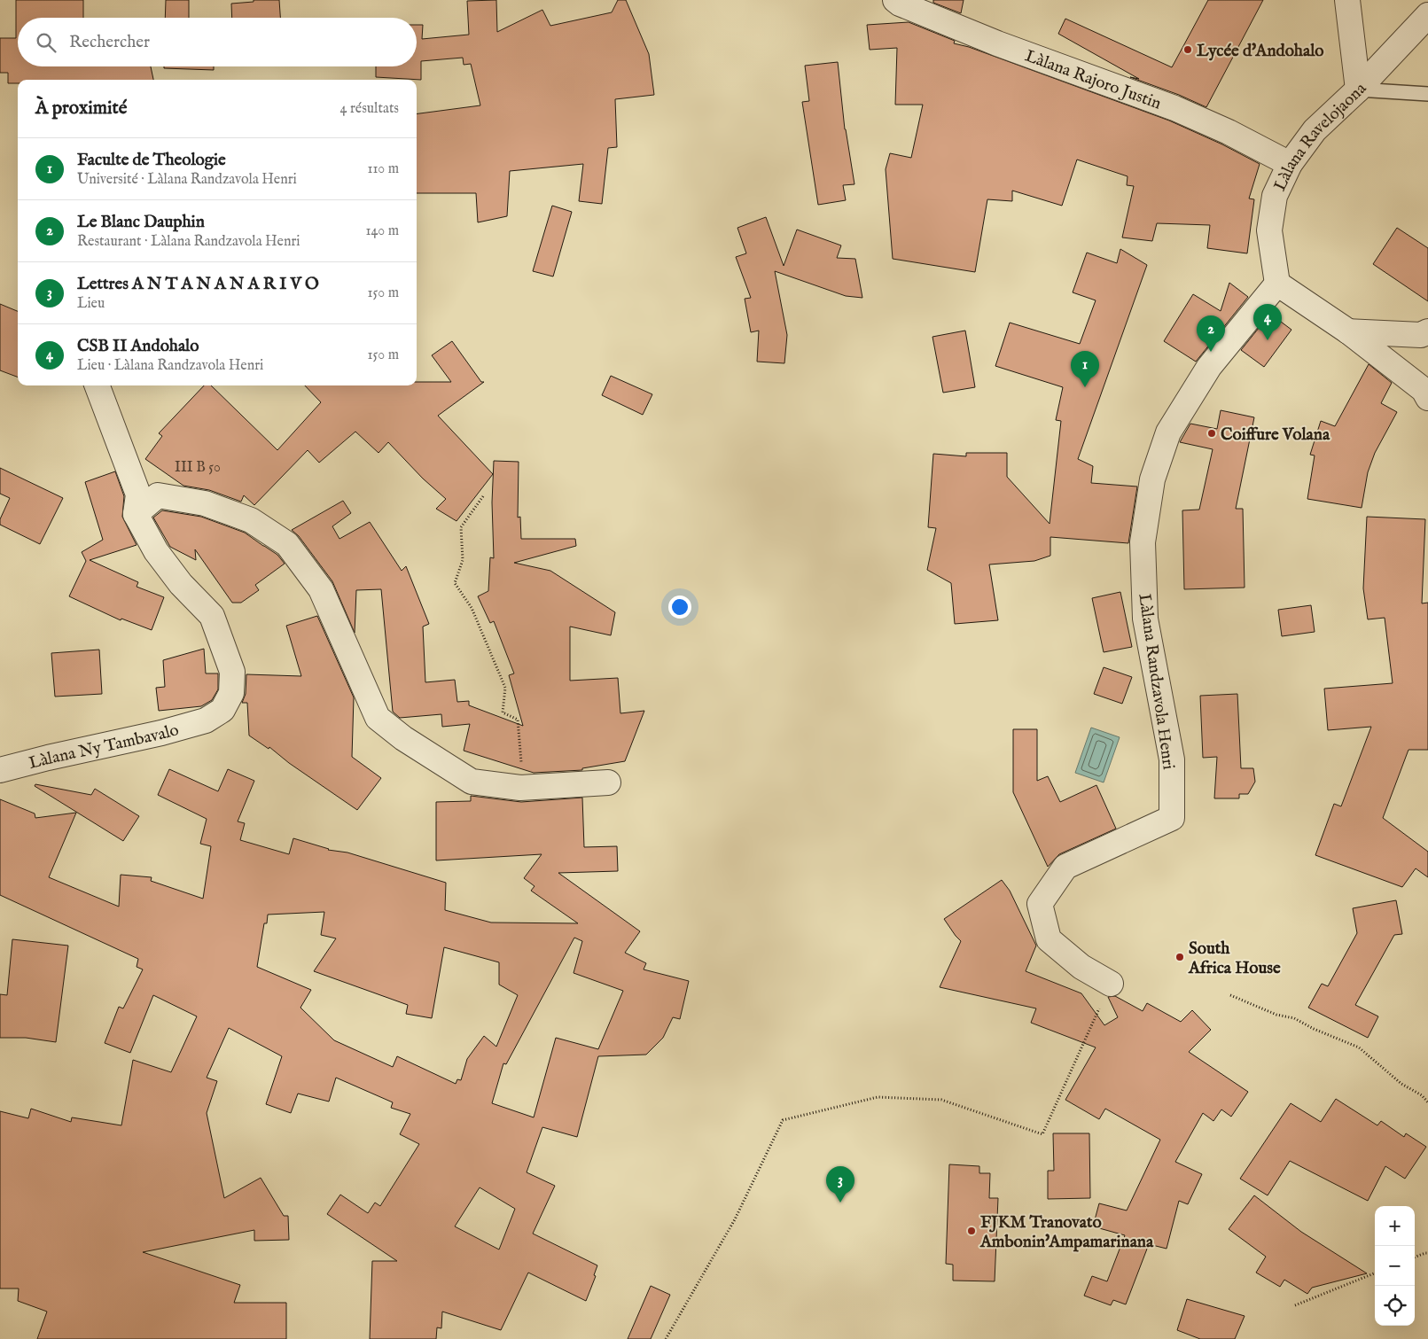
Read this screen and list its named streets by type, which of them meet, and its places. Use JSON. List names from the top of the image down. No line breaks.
{"streets":{"street":["Làlana Rajoro Justin","Làlana Ravelojaona","Làlana Randzavola Henri","Làlana Ny Tambavalo"]},"crossings":[["Làlana Rajoro Justin","Làlana Ravelojaona"],["Làlana Ravelojaona","Làlana Randzavola Henri"]],"places":["Lycée d'Andohalo","Coiffure Volana","South Africa House","FJKM Tranovato Ambonin'Ampamarinana"],"house_numbers":["III B 50"],"page":{"search":"Rechercher","heading":["À proximité","4 résultats"],"list":[{"mark":"1","name":"Faculte de Theologie","note":"Université · Làlana Randzavola Henri","value":"110 m"},{"mark":"2","name":"Le Blanc Dauphin","note":"Restaurant · Làlana Randzavola Henri","value":"140 m"},{"mark":"3","name":"Lettres A N T A N A N A R I V O","note":"Lieu","value":"150 m"},{"mark":"4","name":"CSB II Andohalo","note":"Lieu · Làlana Randzavola Henri","value":"150 m"}],"pins":["4","2","1","3"],"map_buttons":["+","−"]}}
